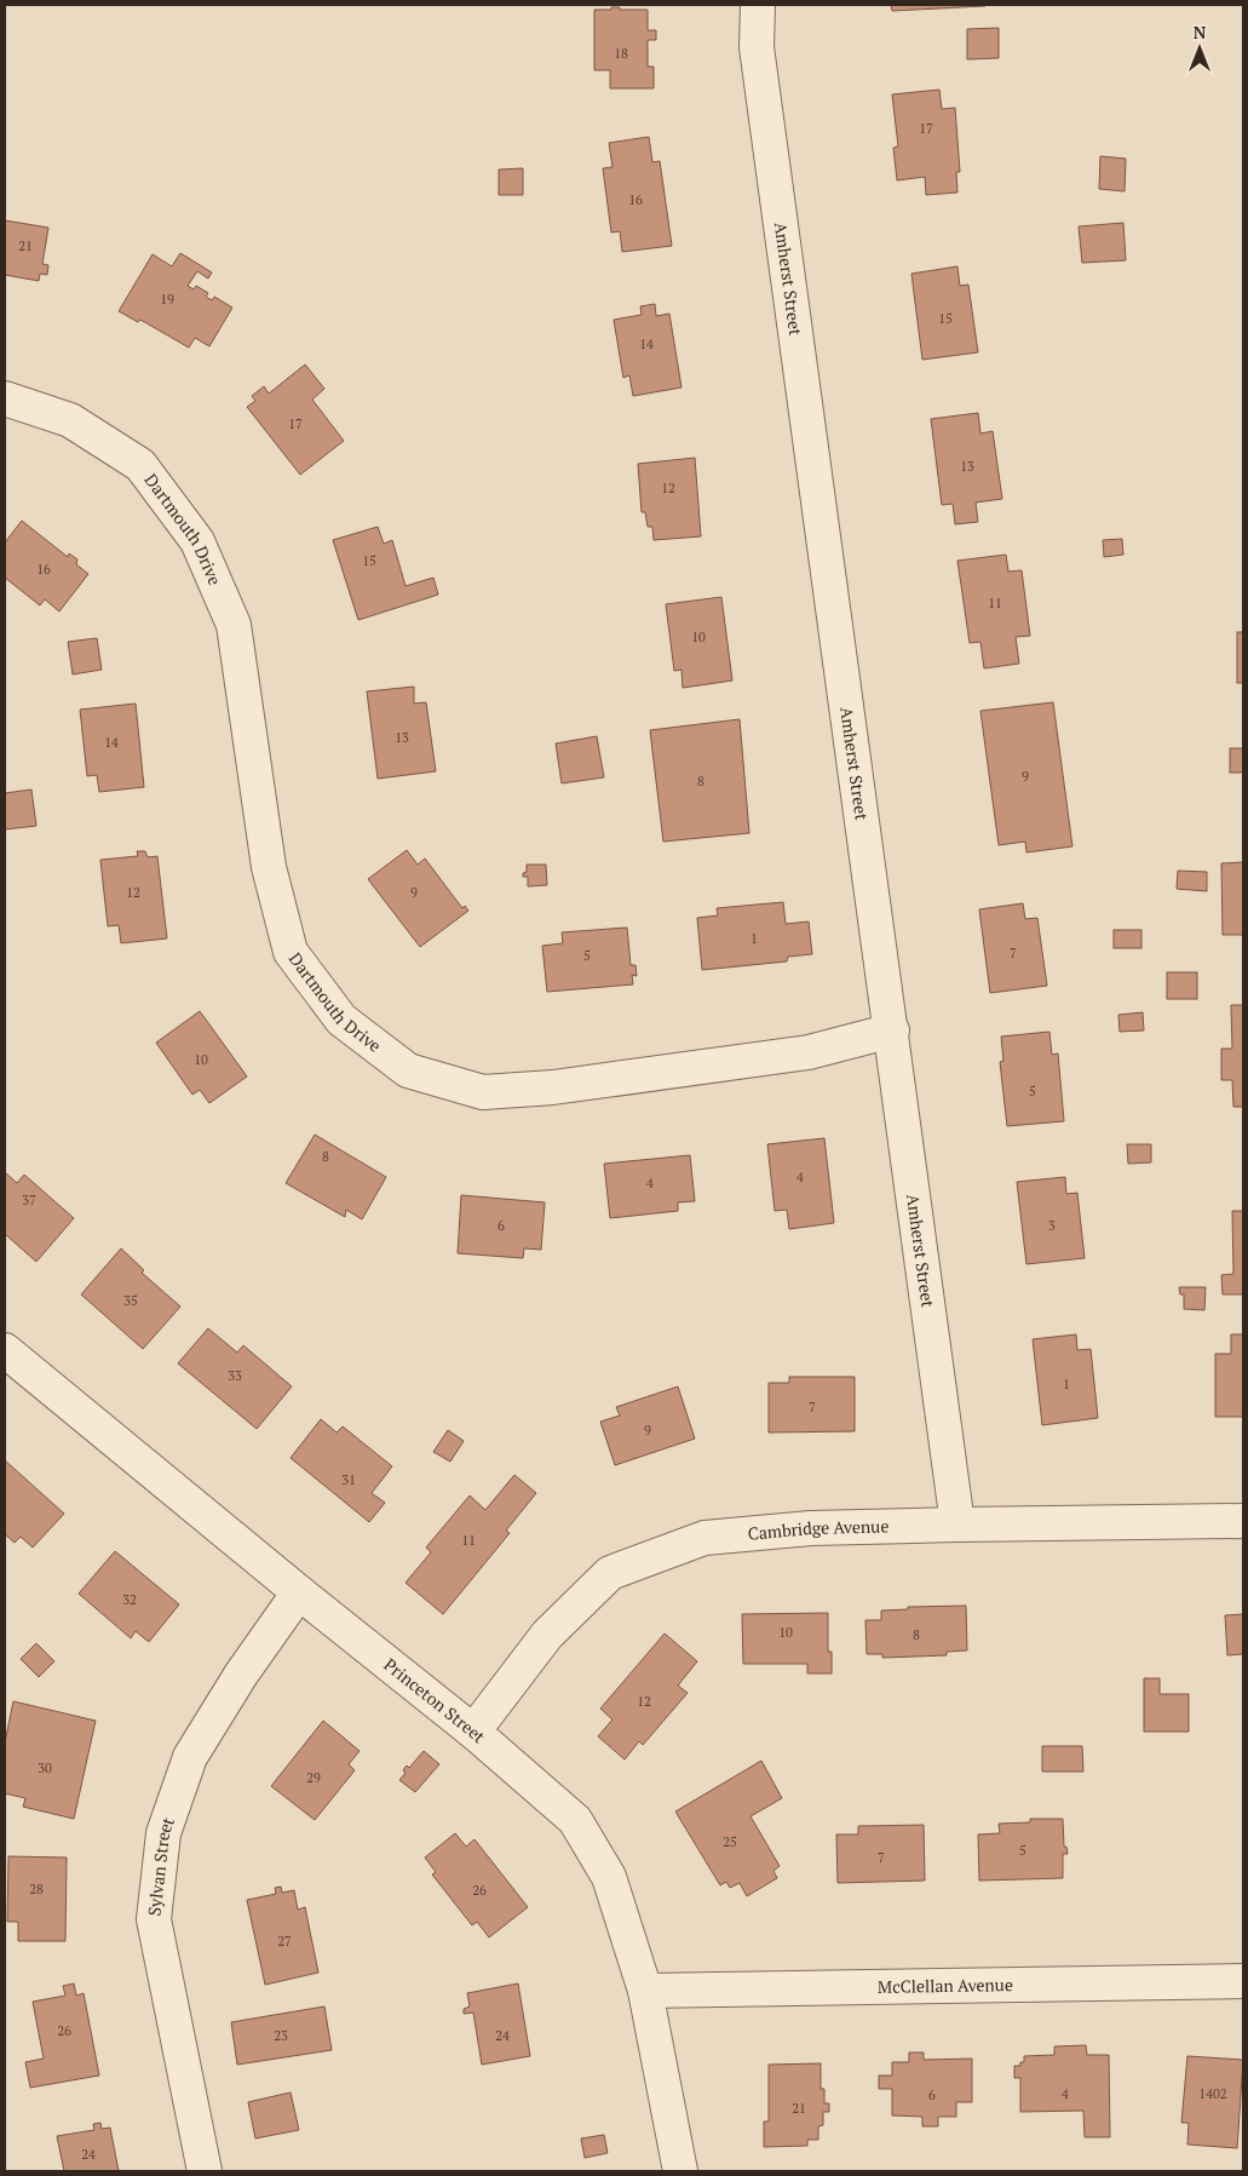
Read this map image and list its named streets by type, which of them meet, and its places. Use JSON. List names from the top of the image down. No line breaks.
{"streets":{"street":["Amherst Street","Dartmouth Drive","Cambridge Avenue","Princeton Street","Sylvan Street","McClellan Avenue"]},"crossings":[["Amherst Street","Dartmouth Drive"],["Amherst Street","Cambridge Avenue"],["Cambridge Avenue","Princeton Street"],["Princeton Street","Sylvan Street"],["Princeton Street","McClellan Avenue"]],"house_numbers":["18","17","16","21","19","15","14","17","13","12","15","16","11","10","13","14","9","8","12","9","1","7","5","10","5","8","4","4","37","6","3","35","33","1","7","9","31","11","32","10","8","12","30","29","25","5","7","28","26","27","26","23","24","4","1402","6","21","24"],"north":"top"}
